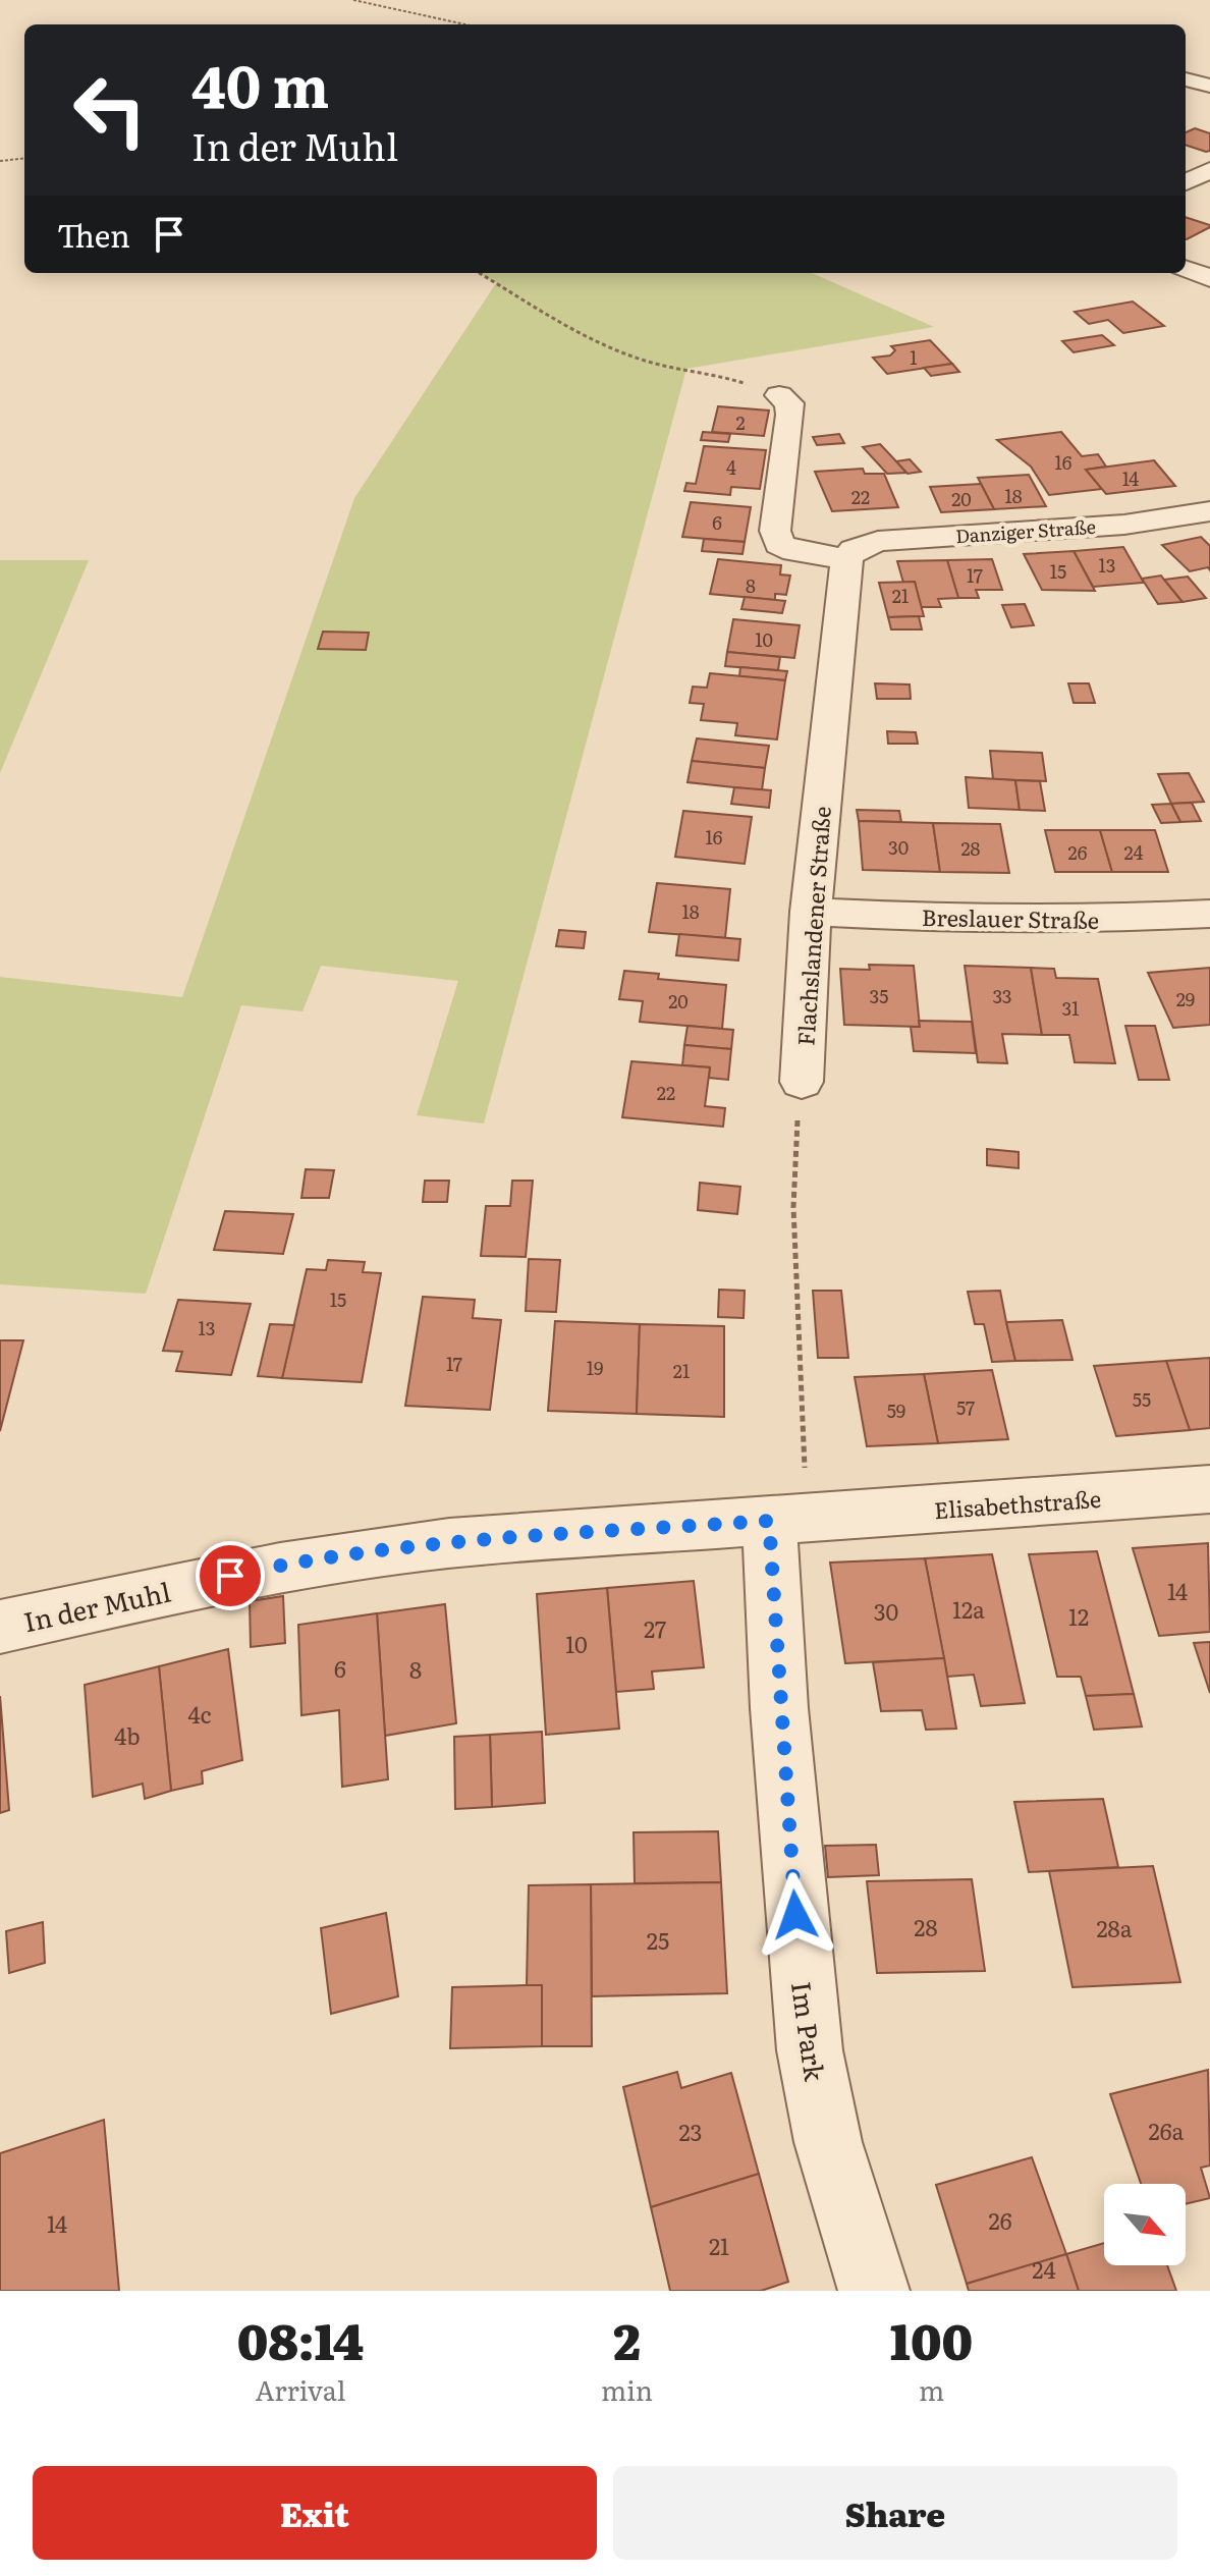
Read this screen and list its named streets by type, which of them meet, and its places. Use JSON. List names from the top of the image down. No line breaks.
{"streets":{"street":["Danziger Straße","Breslauer Straße","Flachslandener Straße","Elisabethstraße","In der Muhl","Im Park"]},"crossings":[["Danziger Straße","Flachslandener Straße"],["Breslauer Straße","Flachslandener Straße"],["Elisabethstraße","In der Muhl"],["Elisabethstraße","Im Park"],["In der Muhl","Im Park"]],"house_numbers":["1","2","16","4","14","18","22","20","6","13","15","17","8","21","10","16","30","28","26","24","18","35","33","29","20","31","22","15","13","17","19","21","55","57","59","14","12a","30","12","27","10","6","8","4c","4b","28","28a","25","26a","23","26","14","21","24"],"north":"bottom right","page":{"turn":["40 m","In der Muhl"],"then":"Then","eta":["08:14","Arrival","2","min","100","m"],"buttons":["Exit","Share"]}}
